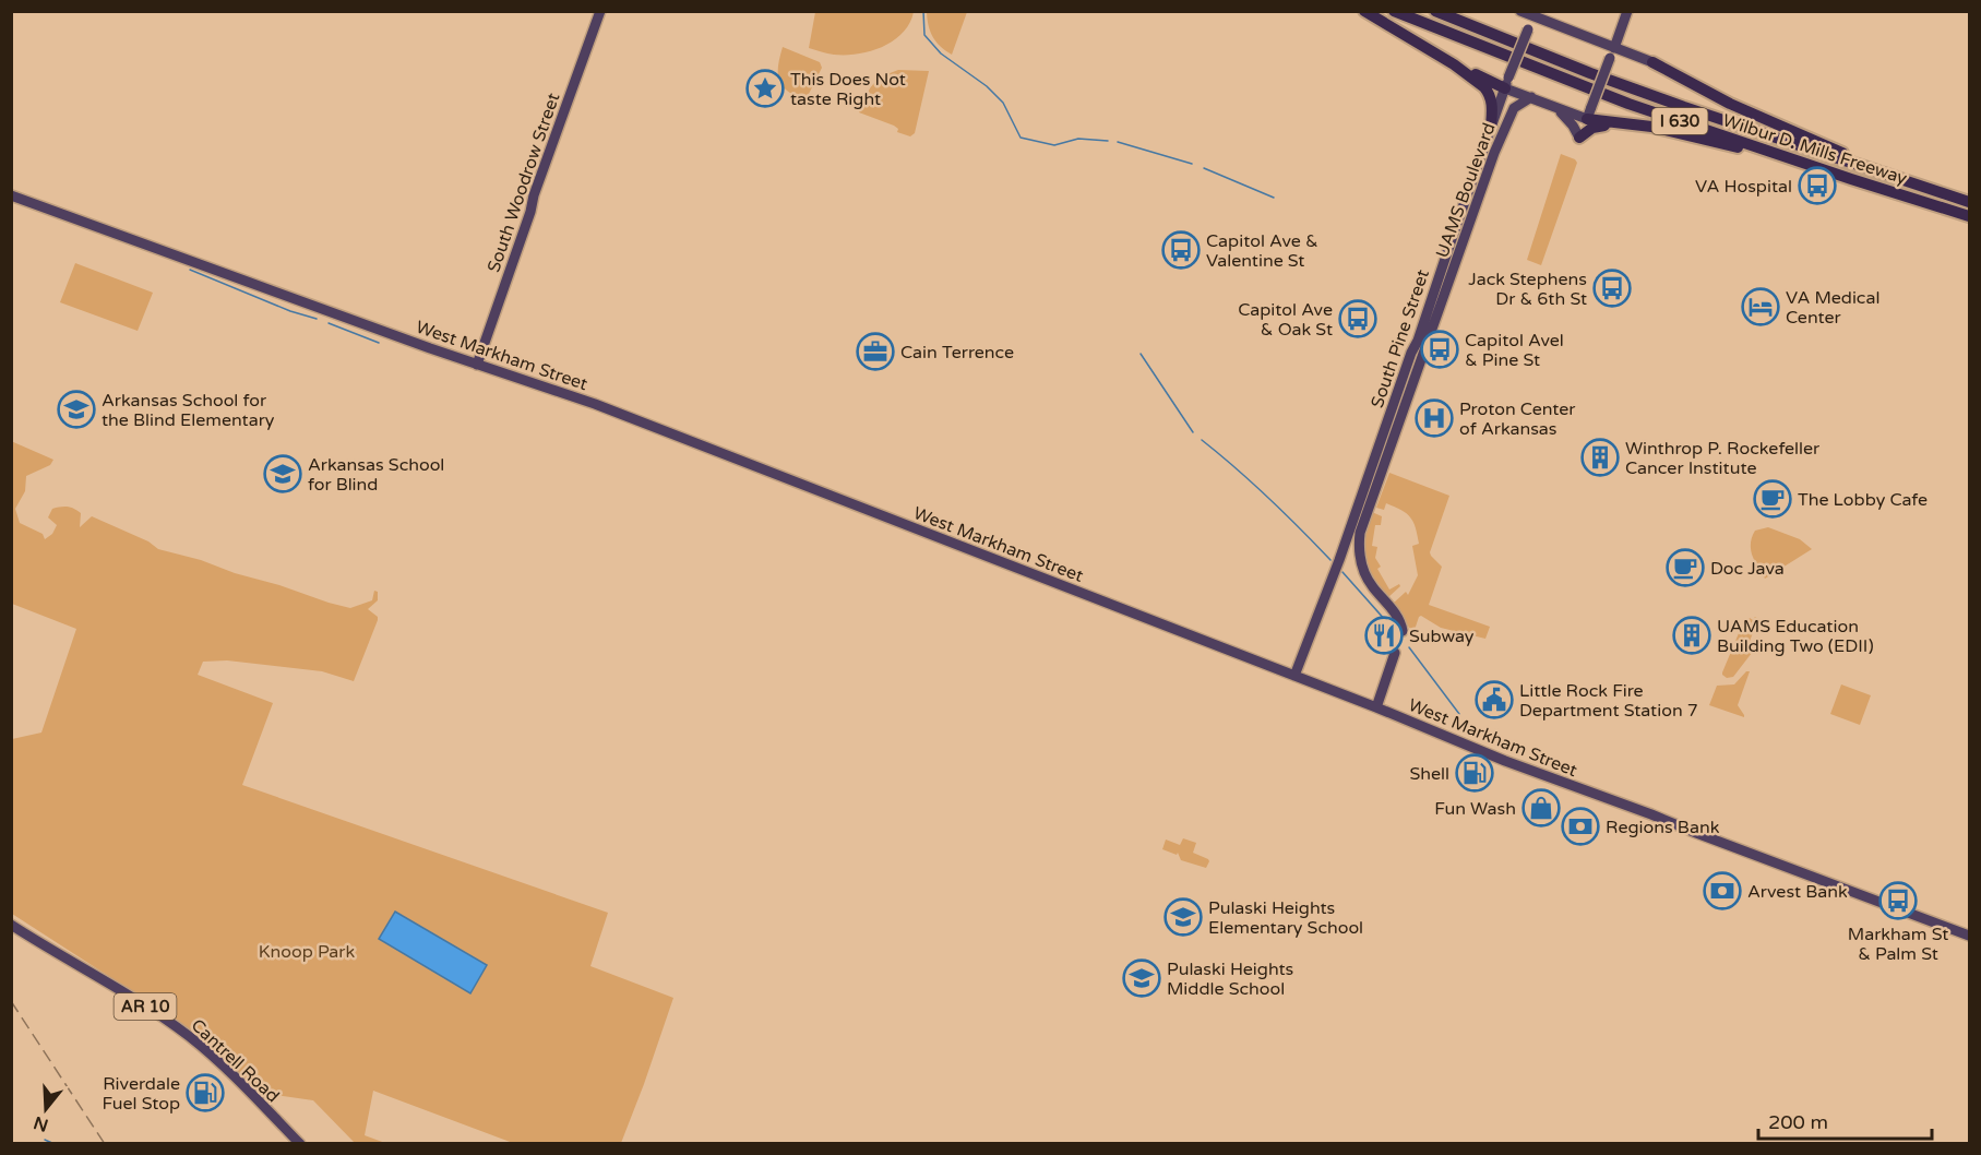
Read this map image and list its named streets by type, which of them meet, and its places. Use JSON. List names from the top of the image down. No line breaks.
{"streets":{"highway":["I 630","Wilbur D. Mills Freeway"],"main road":["South Woodrow Street","UAMS Boulevard","South Pine Street","West Markham Street","AR 10","Cantrell Road"]},"crossings":[["South Woodrow Street","West Markham Street"],["South Pine Street","West Markham Street"]],"parks":["Knoop Park"],"places":{"place":["This Does Not taste Right"],"bus stop":["VA Hospital","Capitol Ave & Valentine St","Jack Stephens Dr & 6th St","Capitol Ave & Oak St","Capitol Avel & Pine St","Markham St & Palm St"],"hotel":["VA Medical Center"],"office":["Cain Terrence"],"school or university":["Arkansas School for the Blind Elementary","Arkansas School for Blind","Pulaski Heights Elementary School","Pulaski Heights Middle School"],"hospital":["Proton Center of Arkansas"],"building":["Winthrop P. Rockefeller Cancer Institute","UAMS Education Building Two (EDII)"],"cafe":["The Lobby Cafe","Doc Java"],"restaurant":["Subway"],"public building":["Little Rock Fire Department Station 7"],"fuel station":["Shell","Riverdale Fuel Stop"],"shop":["Fun Wash"],"bank":["Regions Bank","Arvest Bank"]},"scale_bar":"200 m","north":"bottom"}
